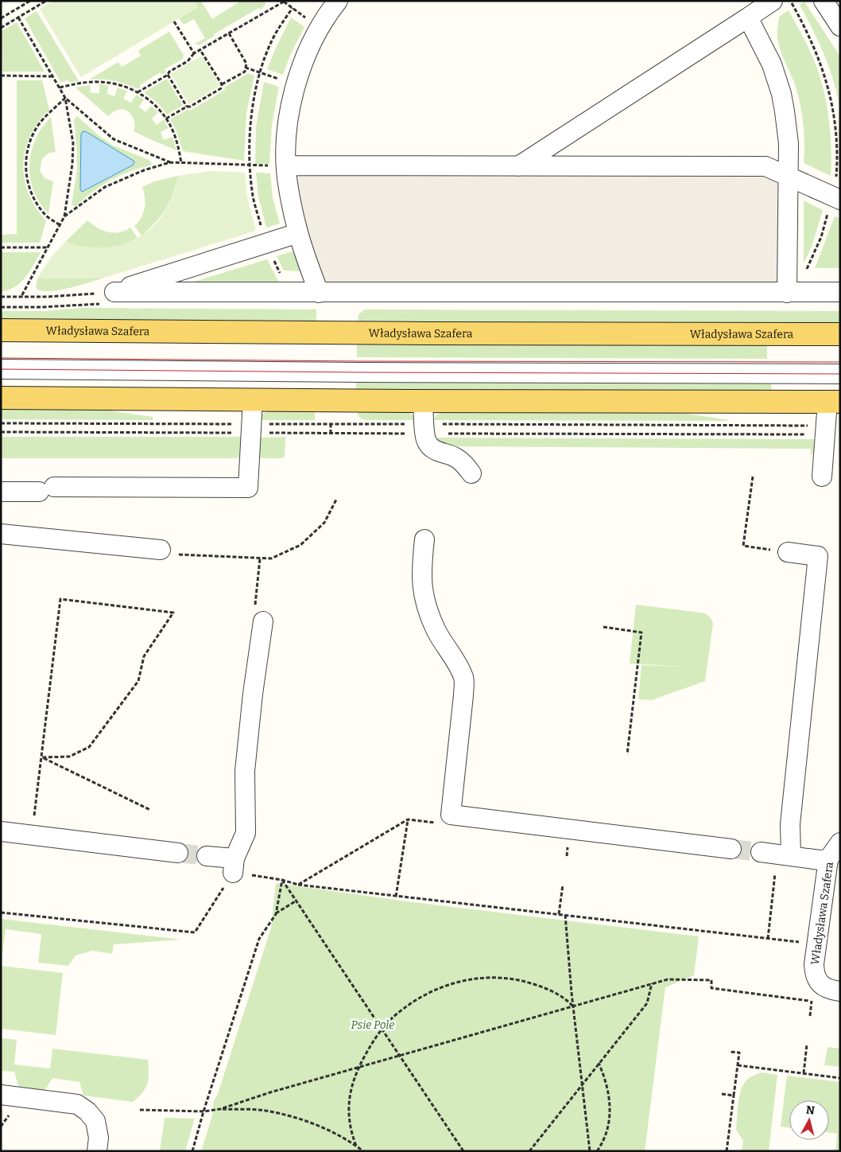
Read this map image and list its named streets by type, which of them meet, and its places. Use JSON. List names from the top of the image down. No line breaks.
{"streets":{"main road":["Władysława Szafera"]},"parks":["Psie Pole"],"north":"top"}
